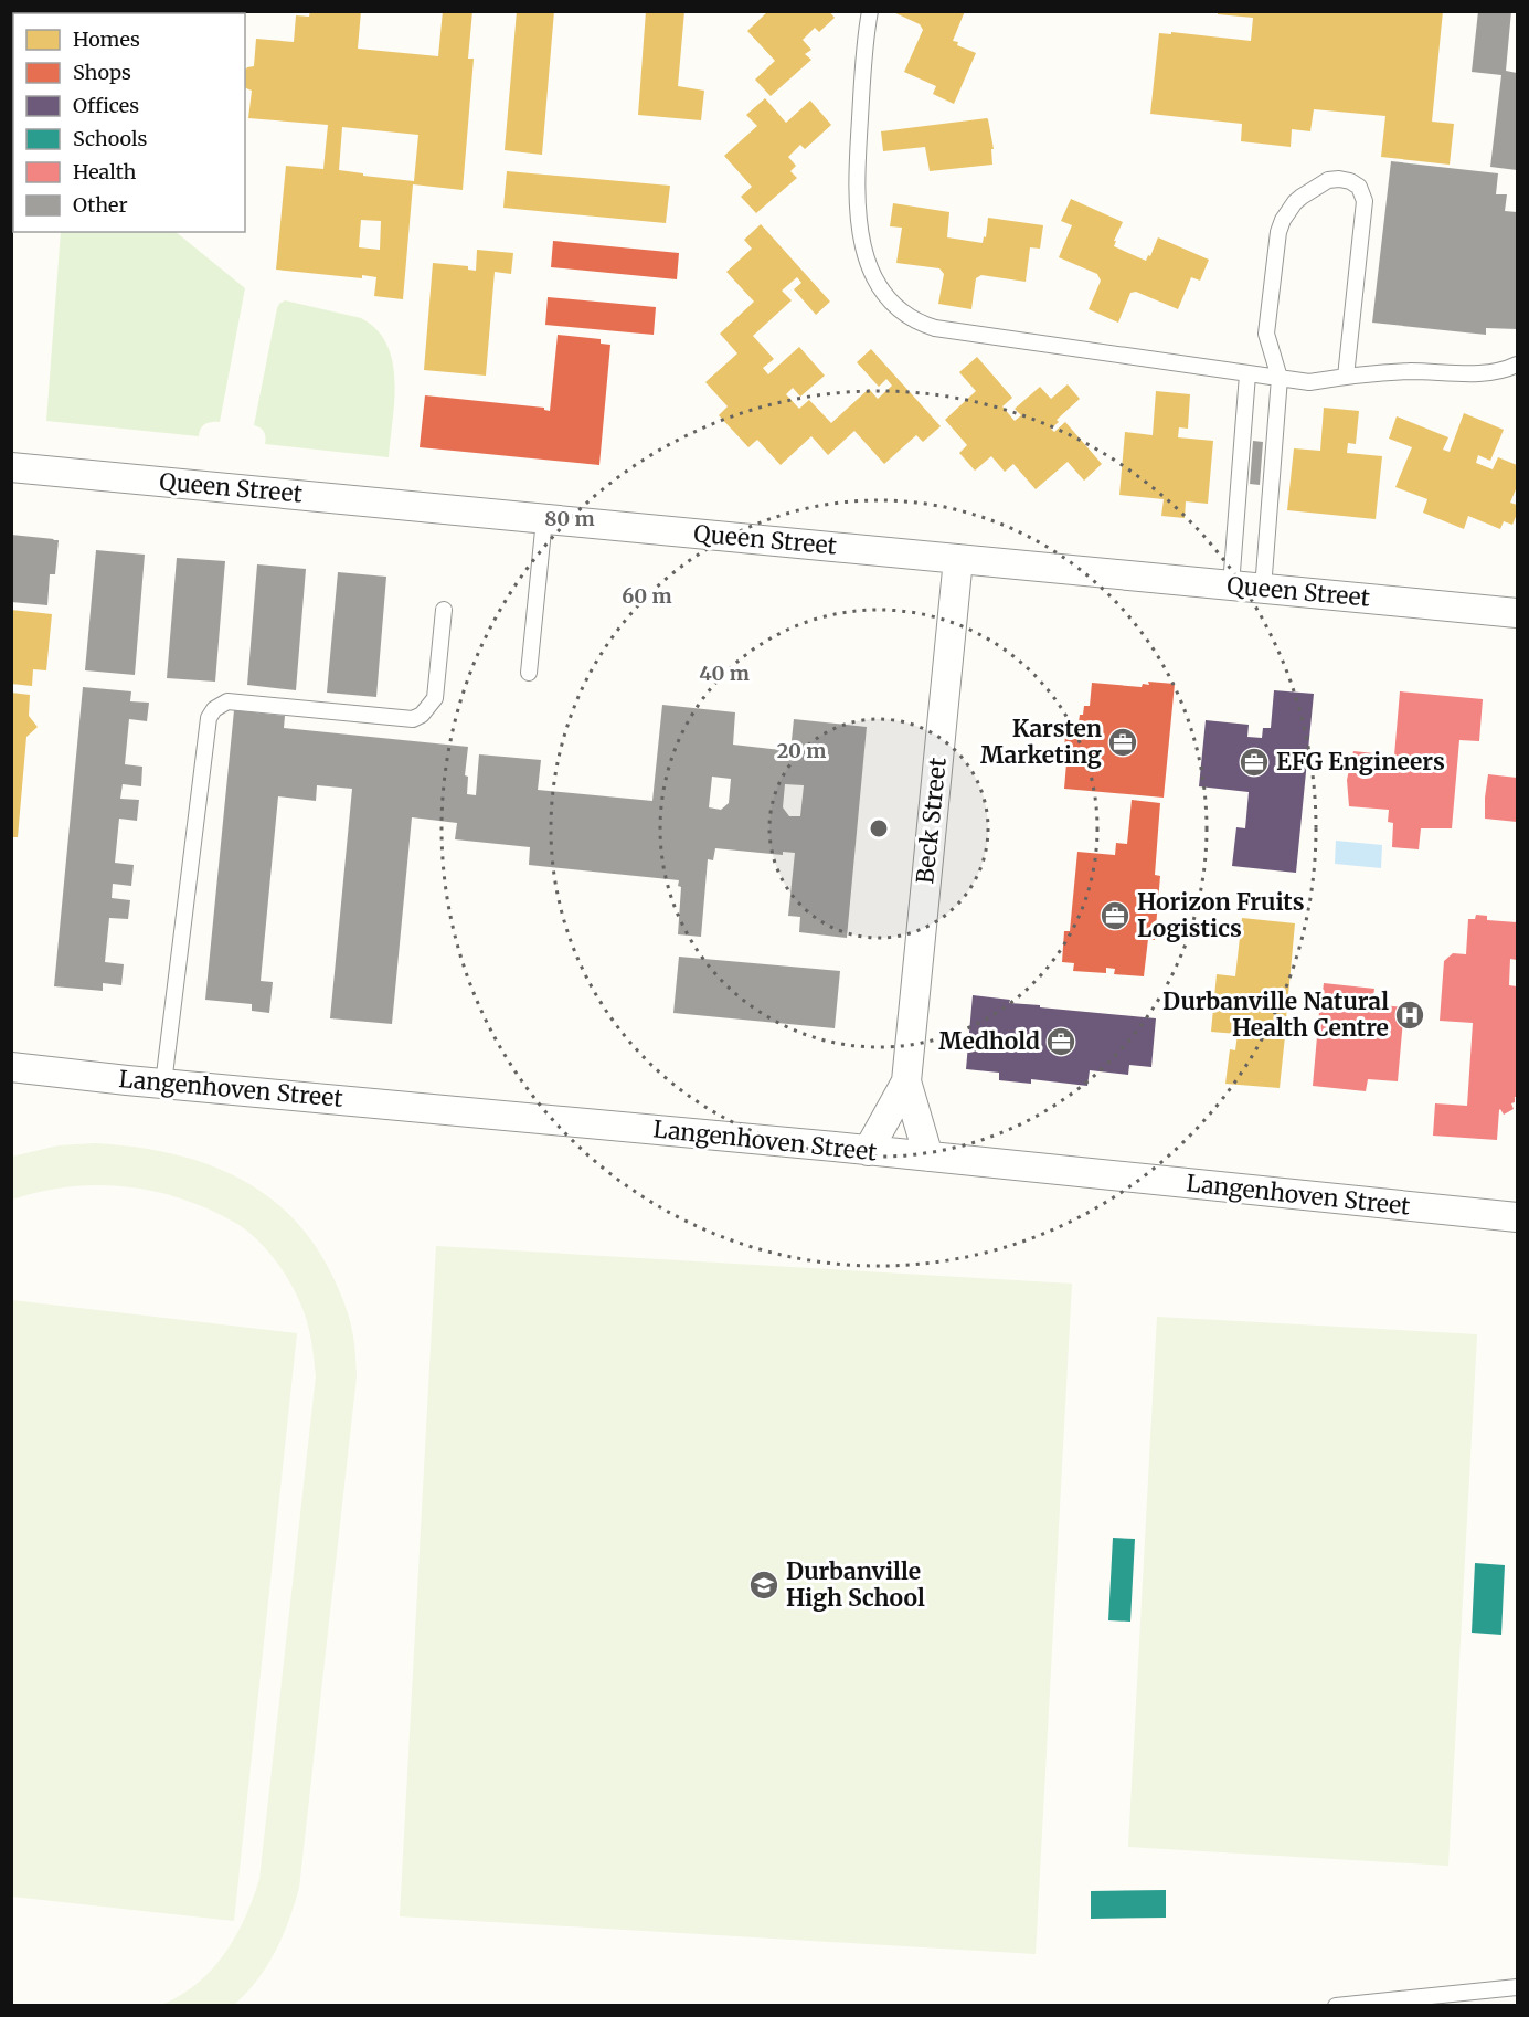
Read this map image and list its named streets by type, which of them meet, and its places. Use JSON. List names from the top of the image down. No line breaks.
{"streets":{"street":["Queen Street","Beck Street","Langenhoven Street"]},"crossings":[["Queen Street","Beck Street"],["Beck Street","Langenhoven Street"]],"places":{"office":["Karsten Marketing","EFG Engineers","Horizon Fruits Logistics","Medhold"],"hospital":["Durbanville Natural Health Centre"],"school or university":["Durbanville High School"]},"legend":["Homes","Shops","Offices","Schools","Health","Other"],"rings":["80 m","60 m","40 m","20 m"]}
